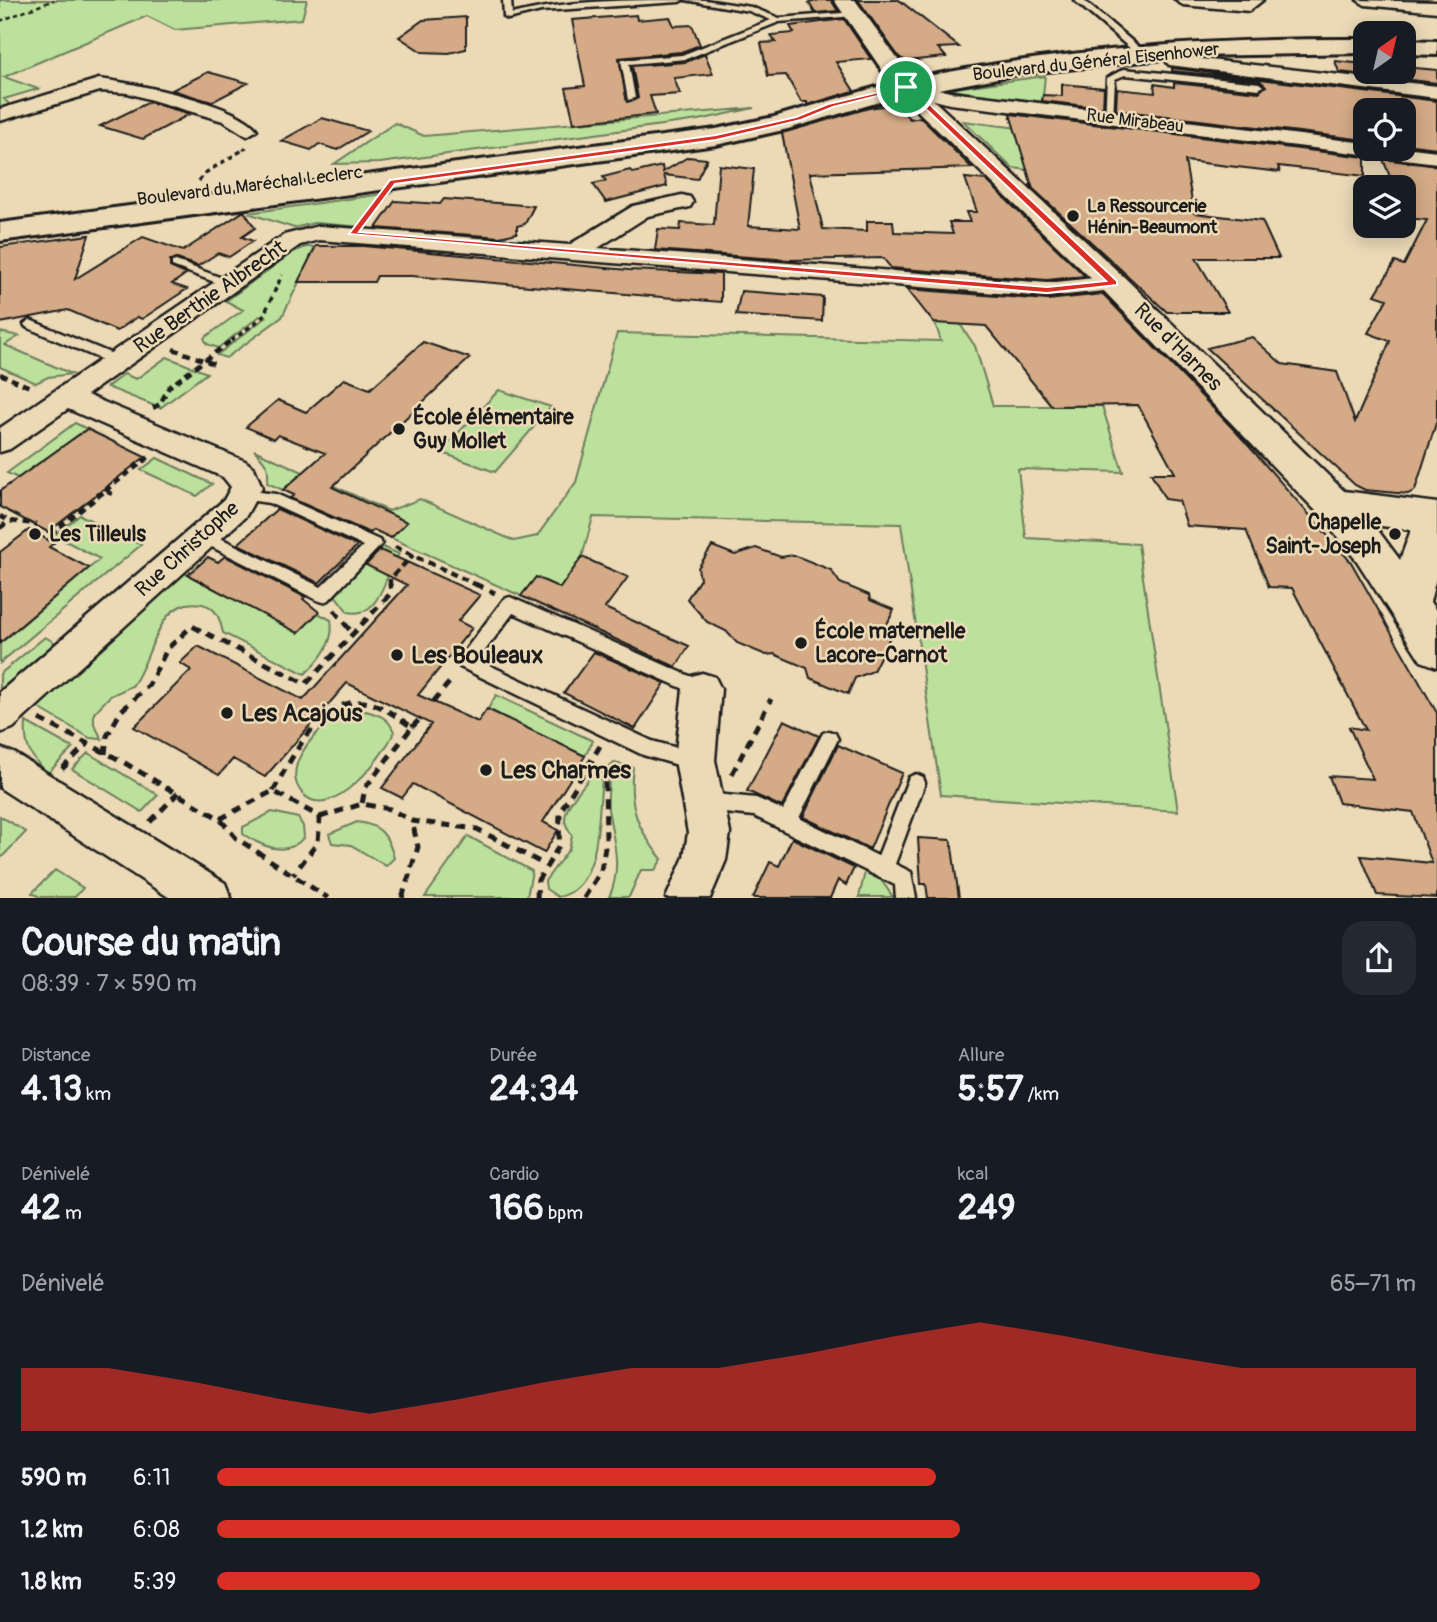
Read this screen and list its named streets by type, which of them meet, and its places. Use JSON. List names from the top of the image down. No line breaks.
{"streets":{"main road":["Boulevard du Général Eisenhower","Boulevard du Maréchal Leclerc","Rue d'Harnes"],"street":["Rue Mirabeau","Rue Berthie Albrecht","Rue Christophe"]},"crossings":[["Boulevard du Général Eisenhower","Rue Mirabeau"],["Boulevard du Général Eisenhower","Boulevard du Maréchal Leclerc"],["Boulevard du Général Eisenhower","Rue d'Harnes"],["Rue Mirabeau","Rue d'Harnes"],["Rue Berthie Albrecht","Rue d'Harnes"],["Rue Berthie Albrecht","Rue Christophe"]],"places":["La Ressourcerie Hénin-Beaumont","École élémentaire Guy Mollet","Les Tilleuls","Chapelle Saint-Joseph","École maternelle Lacore-Carnot","Les Bouleaux","Les Acajous","Les Charmes"],"north":"top right","page":{"heading":["Course du matin","08:39 · 7 × 590 m"],"stats":[["Distance","4.13 km"],["Durée","24:34"],["Allure","5:57 /km"],["Dénivelé","42 m"],["Cardio","166 bpm"],["kcal","249"]],"chart":["Dénivelé","65–71 m"],"list":[{"name":"590 m","note":"6:11"},{"name":"1.2 km","note":"6:08"},{"name":"1.8 km","note":"5:39"}]}}
